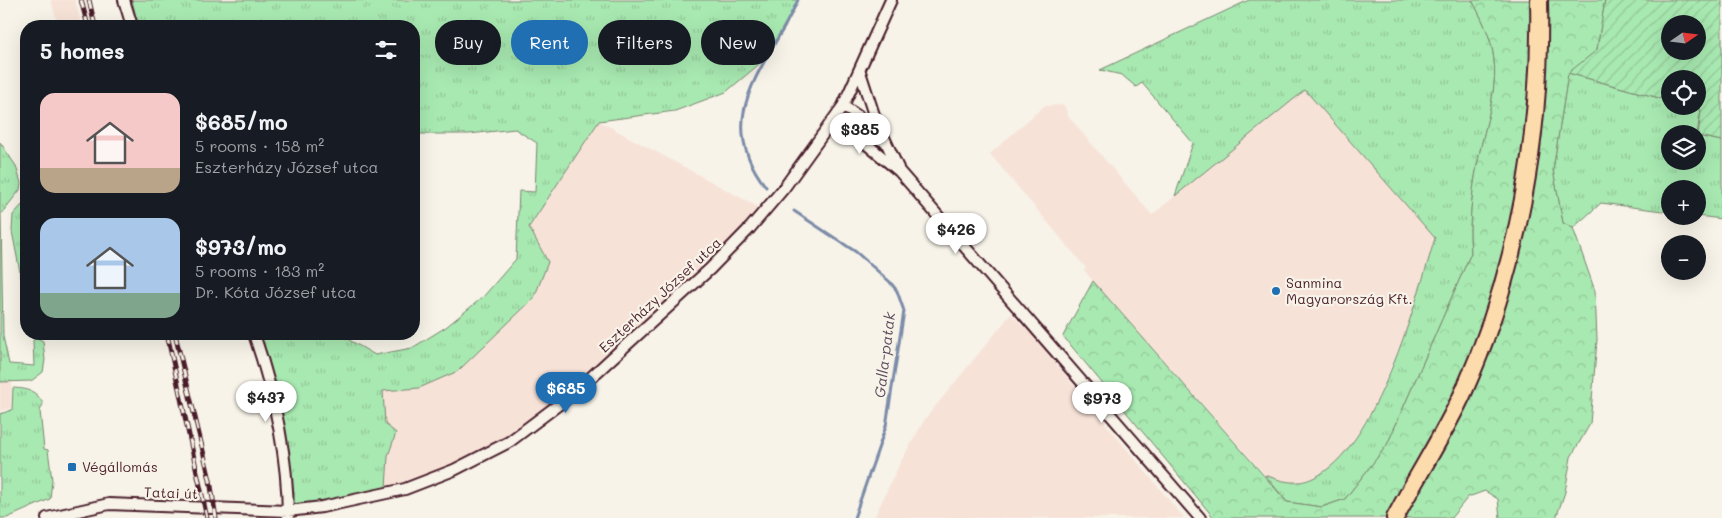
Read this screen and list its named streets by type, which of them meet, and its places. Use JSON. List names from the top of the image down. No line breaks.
{"streets":{"street":["Eszterházy József utca","Tatai út"]},"crossings":[["Eszterházy József utca","Tatai út"]],"water":["Galla-patak"],"places":{"other":["Sanmina Magyarország Kft."],"transit":["Végállomás"]},"north":"right","page":{"map_buttons":["+","−"],"chip":["Buy","Rent","Filters","New"],"heading":"5 homes","list":[{"name":"$685/mo","note":"5 rooms · 158 m² · Eszterházy József utca"},{"name":"$973/mo","note":"5 rooms · 183 m² · Dr. Kóta József utca"}],"price":["$385","$426","$685","$437","$973"]}}
